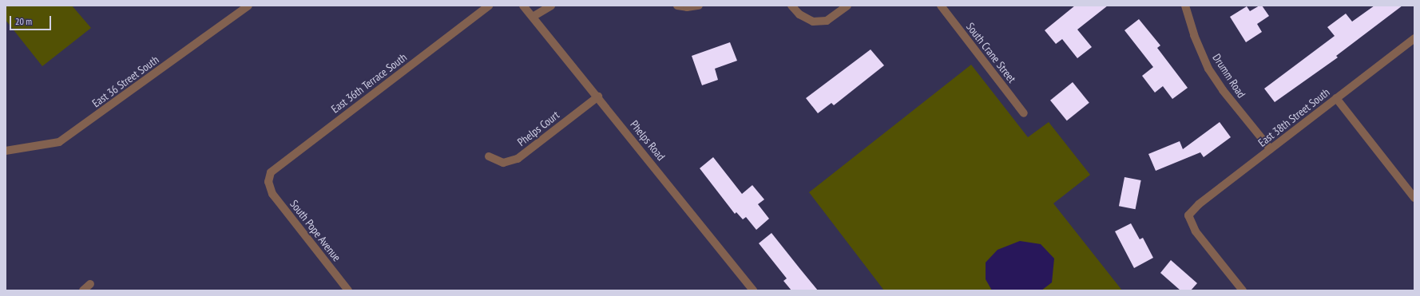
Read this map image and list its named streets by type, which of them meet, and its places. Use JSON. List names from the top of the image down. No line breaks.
{"streets":{"street":["South Crane Street","Drumm Road","East 36 Street South","East 36th Terrace South","East 38th Street South","Phelps Court","Phelps Road","South Pope Avenue"]},"crossings":[["Drumm Road","East 38th Street South"],["East 36th Terrace South","South Pope Avenue"],["Phelps Court","Phelps Road"]],"scale_bar":"20 m"}
